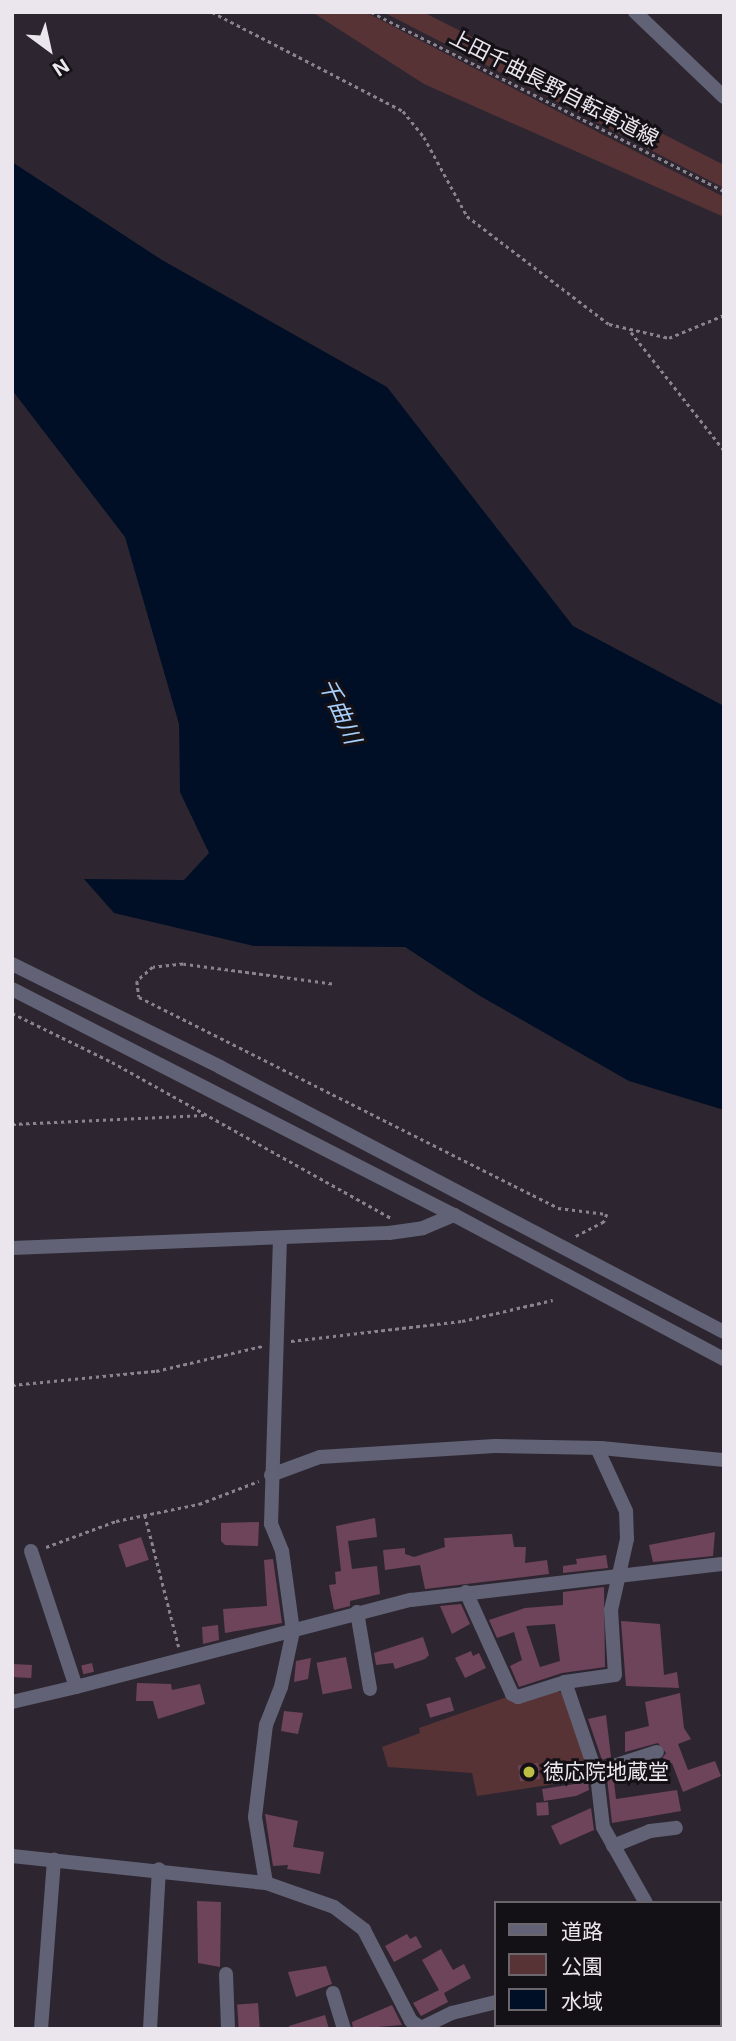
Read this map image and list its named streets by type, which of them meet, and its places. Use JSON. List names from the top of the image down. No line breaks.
{"streets":{"path":["上田千曲長野自転車道線"]},"water":["千曲川"],"places":["徳応院地蔵堂"],"legend":["道路","公園","水域"],"north":"bottom right"}
